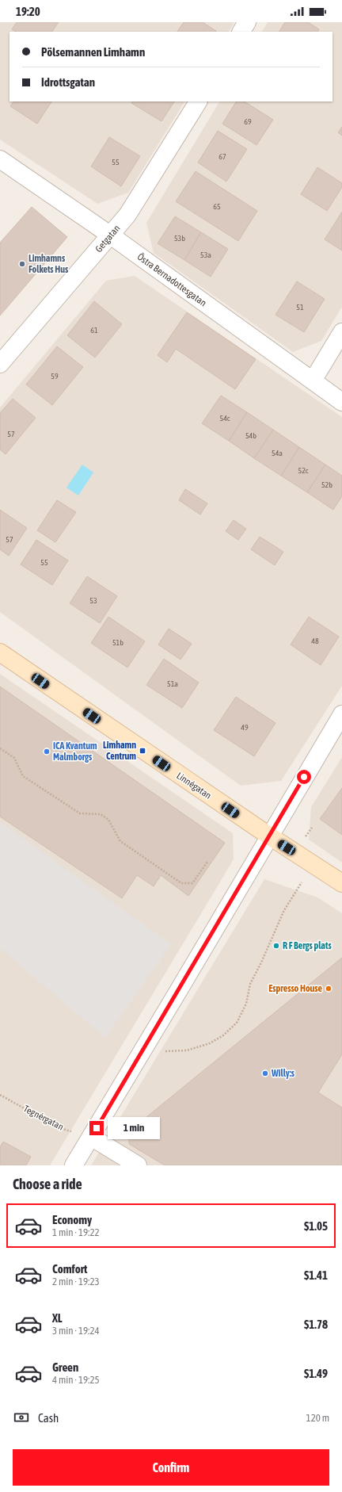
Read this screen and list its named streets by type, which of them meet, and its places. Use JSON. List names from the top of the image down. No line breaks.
{"streets":{"street":["Getgatan","Östra Bernadottesgatan","Linnégatan"],"path":["Tegnérgatan"]},"crossings":[["Getgatan","Östra Bernadottesgatan"]],"places":{"other":["Limhamns Folkets Hus","ICA Kvantum Malmborgs","R F Bergs plats","Espresso House","Willy:s"],"transit":["Limhamn Centrum"]},"house_numbers":["69","67","55","65","53b","53a","51","61","59","54c","57","54b","54a","52c","52b","57","55","53","48","51b","51a","49"],"page":{"status":"19:20","banner":["Pölsemannen Limhamn","Idrottsgatan"],"bubble":"1 min","heading":"Choose a ride","list":[{"name":"Economy","note":"1 min · 19:22","value":"$1.05"},{"name":"Comfort","note":"2 min · 19:23","value":"$1.41"},{"name":"XL","note":"3 min · 19:24","value":"$1.78"},{"name":"Green","note":"4 min · 19:25","value":"$1.49"}],"pay":["Cash","120 m"],"buttons":"Confirm"}}
